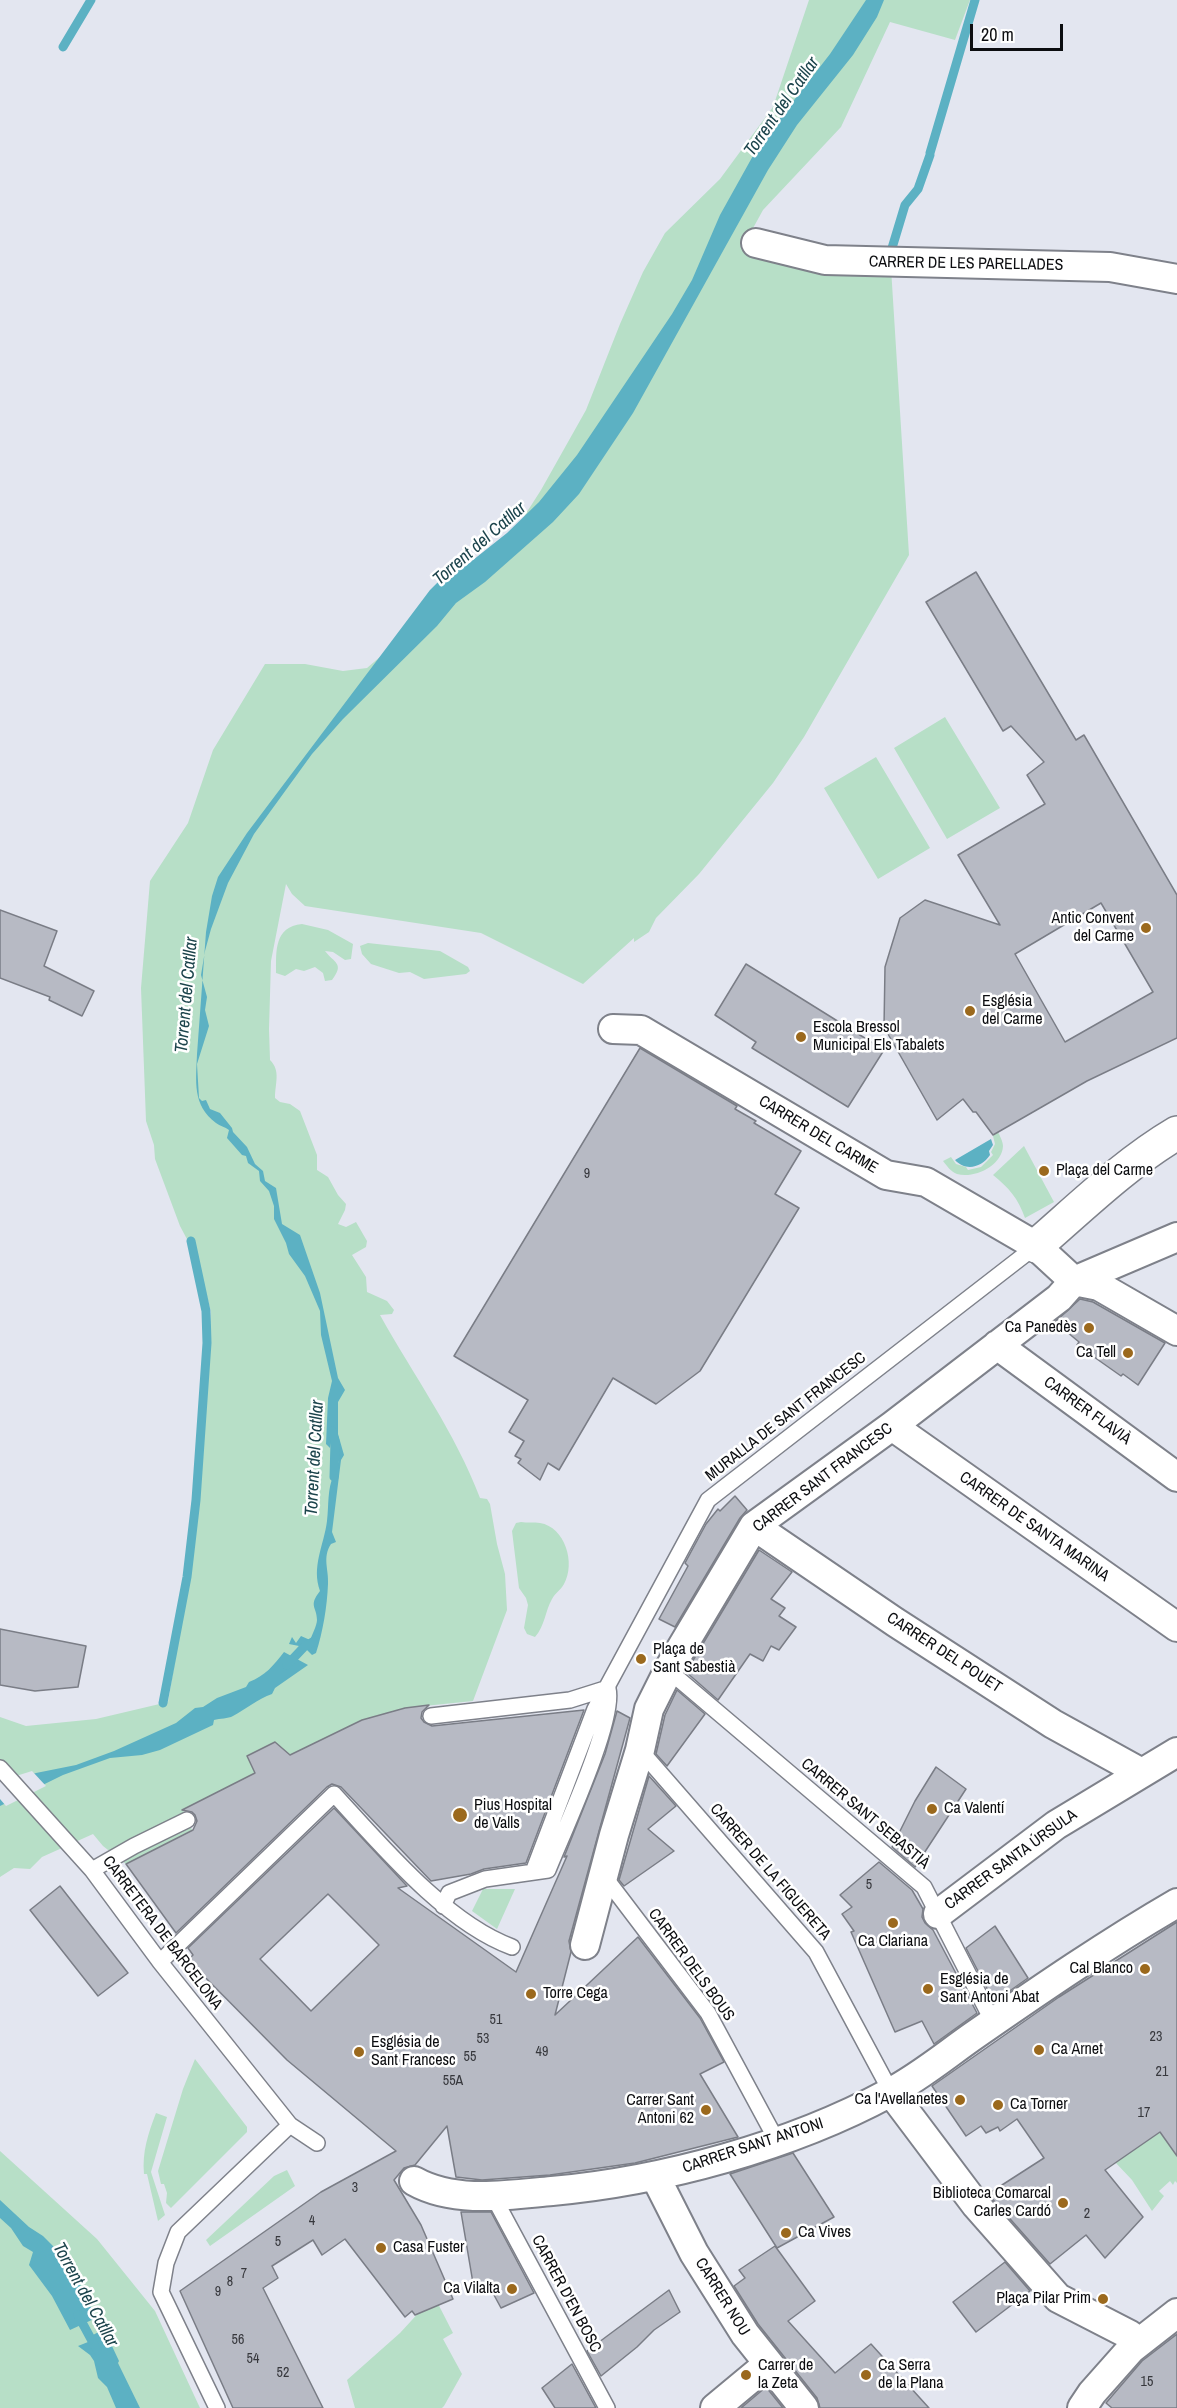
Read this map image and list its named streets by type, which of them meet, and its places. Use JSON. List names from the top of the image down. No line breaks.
{"streets":{"street":["CARRER DE LES PARELLADES","CARRER DEL CARME","CARRER FLAVIÀ","CARRER SANT FRANCESC","CARRER DE SANTA MARINA","CARRER DEL POUET","CARRER SANTA ÚRSULA","CARRER SANT ANTONI","CARRER NOU"],"lane":["MURALLA DE SANT FRANCESC","CARRER SANT SEBASTIÀ","CARRER DE LA FIGUERETA","CARRETERA DE BARCELONA","CARRER DELS BOUS","CARRER D'EN BOSC"]},"crossings":[["CARRER DEL CARME","MURALLA DE SANT FRANCESC"],["CARRER DEL CARME","CARRER SANT FRANCESC"],["CARRER FLAVIÀ","CARRER SANT FRANCESC"],["CARRER SANT FRANCESC","CARRER DE SANTA MARINA"],["CARRER SANT FRANCESC","CARRER DEL POUET"],["CARRER SANT FRANCESC","CARRER SANT SEBASTIÀ"],["CARRER SANT FRANCESC","CARRER DE LA FIGUERETA"],["CARRER SANT FRANCESC","CARRER DELS BOUS"],["CARRER DEL POUET","CARRER SANTA ÚRSULA"],["CARRER SANT SEBASTIÀ","CARRER SANTA ÚRSULA"],["CARRER SANT SEBASTIÀ","CARRER SANT ANTONI"],["CARRER DE LA FIGUERETA","CARRER SANT ANTONI"],["CARRER DELS BOUS","CARRER SANT ANTONI"],["CARRER SANT ANTONI","CARRER D'EN BOSC"],["CARRER SANT ANTONI","CARRER NOU"]],"water":["Torrent del Catllar"],"places":["Antic Convent del Carme","Església del Carme","Escola Bressol Municipal Els Tabalets","Plaça del Carme","Ca Panedès","Ca Tell","Plaça de Sant Sabestià","Ca Valentí","Pius Hospital de Valls","Ca Clariana","Cal Blanco","Església de Sant Antoni Abat","Torre Cega","Ca Arnet","Església de Sant Francesc","Ca l'Avellanetes","Ca Torner","Carrer Sant Antoni 62","Biblioteca Comarcal Carles Cardó","Ca Vives","Casa Fuster","Ca Vilalta","Plaça Pilar Prim","Carrer de la Zeta","Ca Serra de la Plana"],"house_numbers":["9","5","51","23","53","49","55","21","55A","17","3","2","4","5","7","8","9","56","54","52","15"],"scale_bar":"20 m"}
